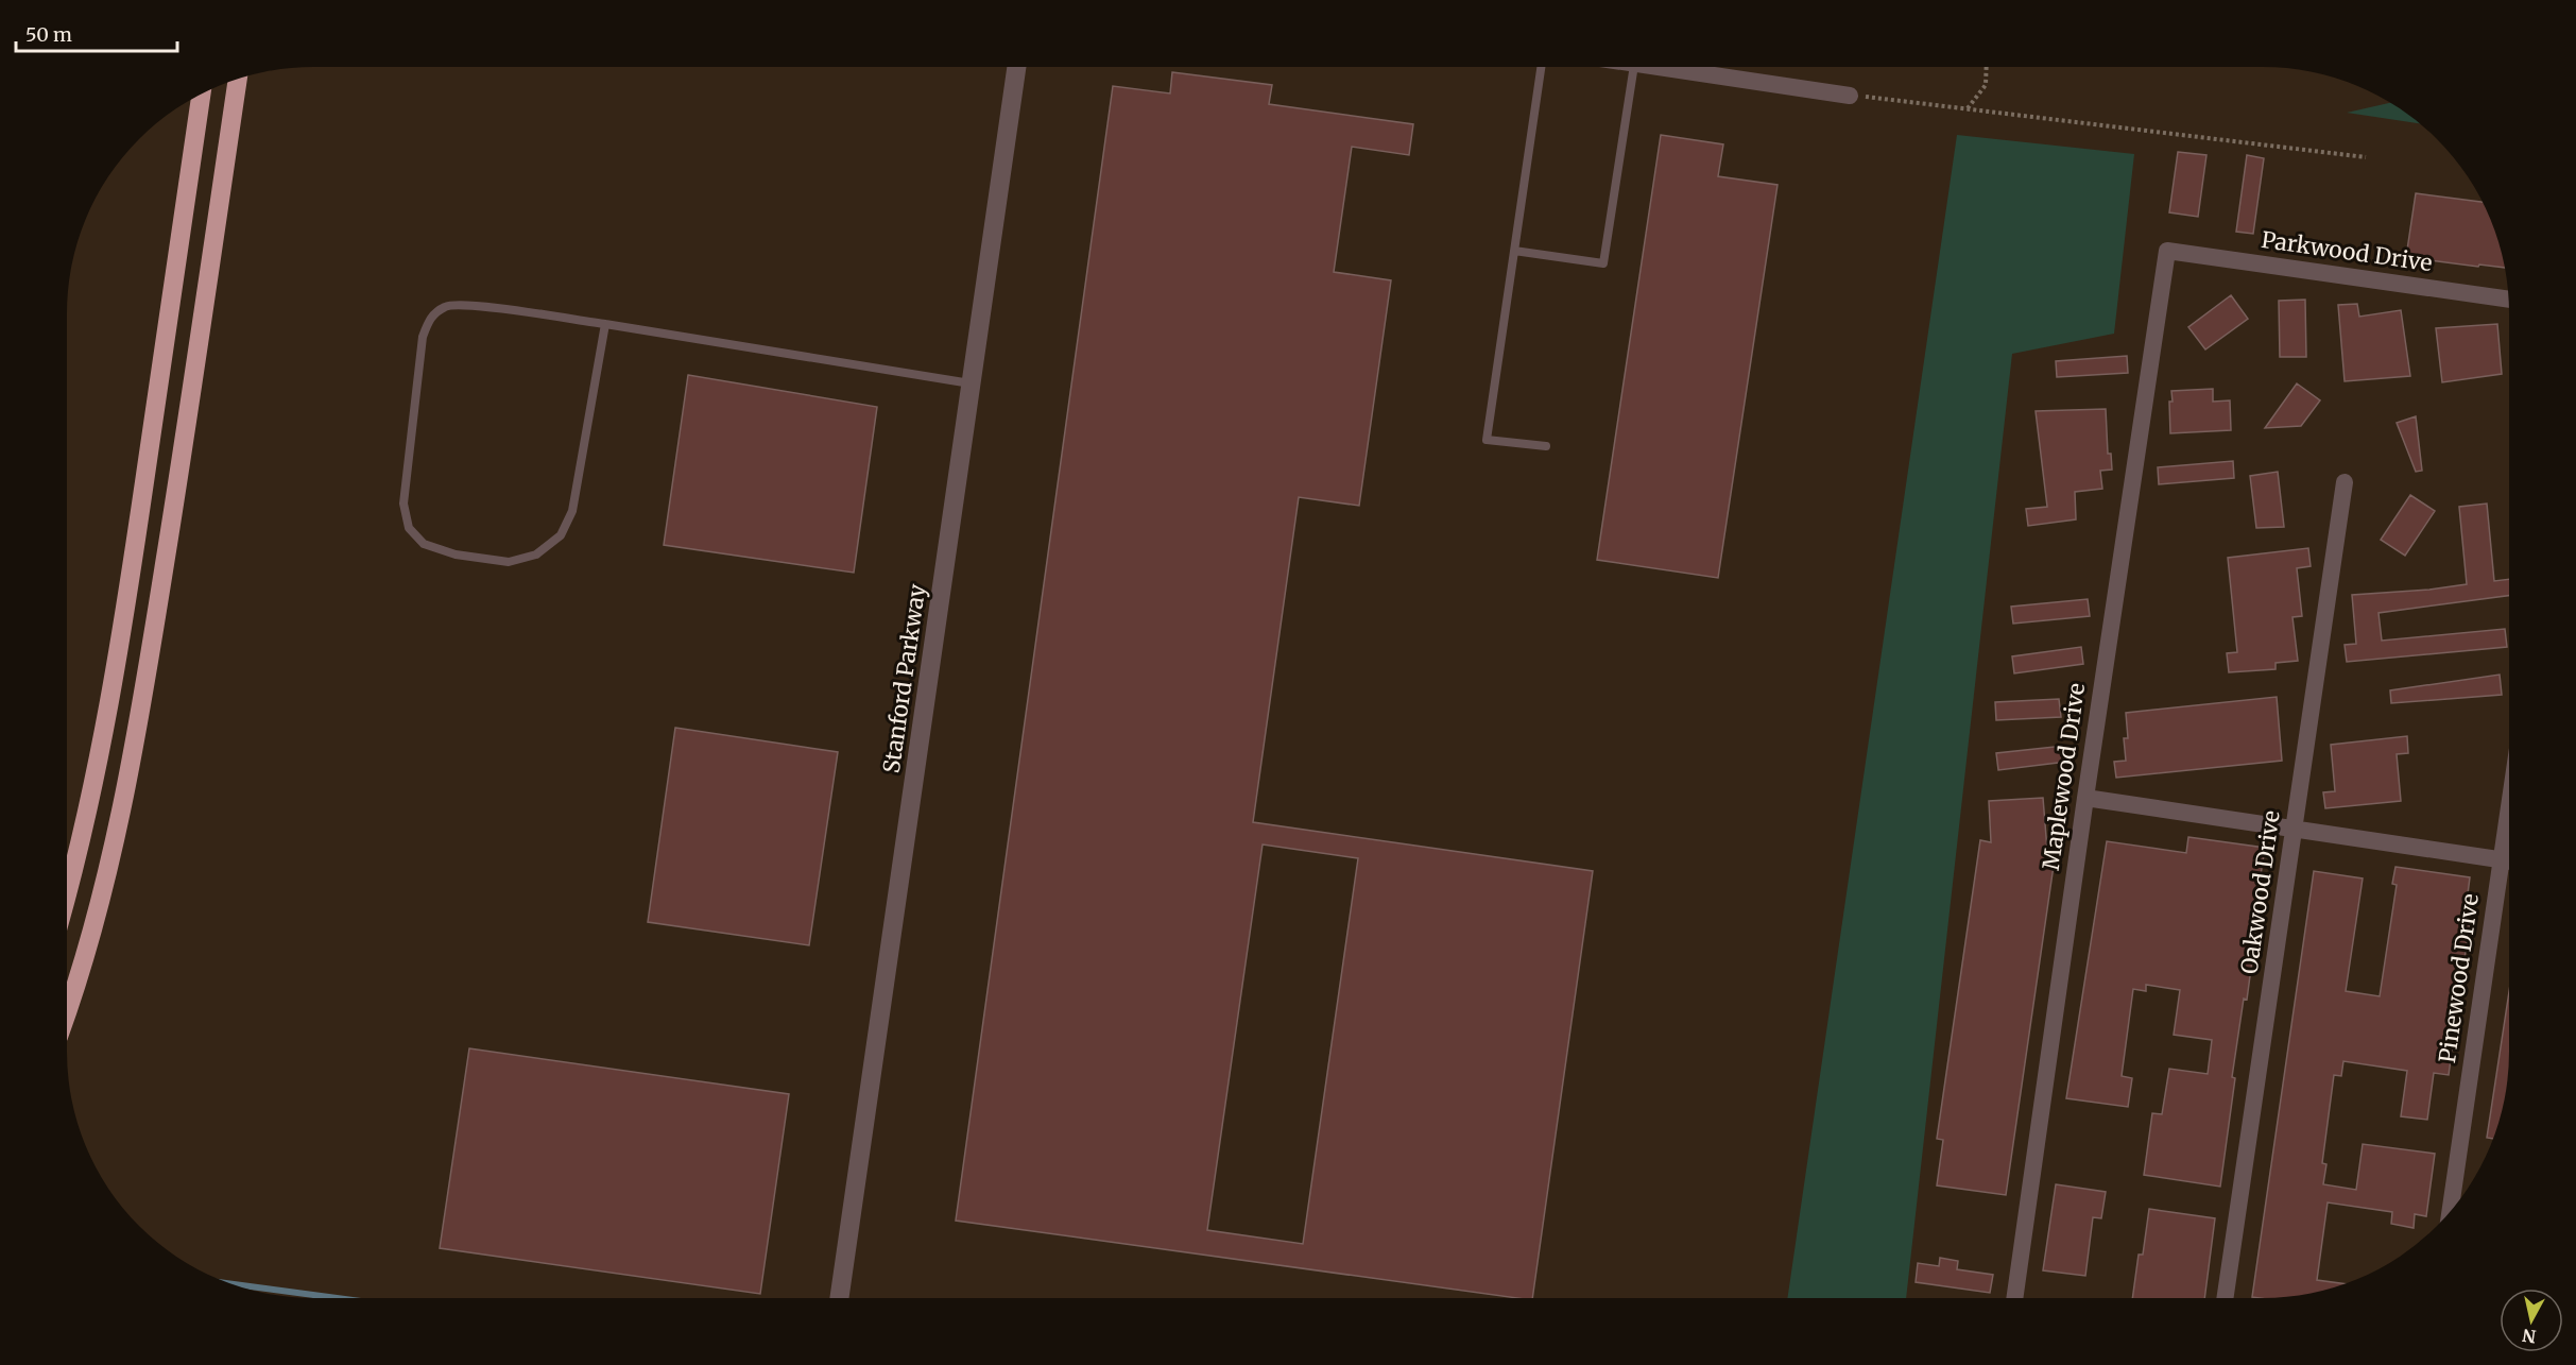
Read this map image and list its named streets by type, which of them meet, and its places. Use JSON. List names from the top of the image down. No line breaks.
{"streets":{"street":["Parkwood Drive","Stanford Parkway","Maplewood Drive","Oakwood Drive","Pinewood Drive"]},"crossings":[["Parkwood Drive","Maplewood Drive"]],"scale_bar":"50 m","north":"bottom"}
